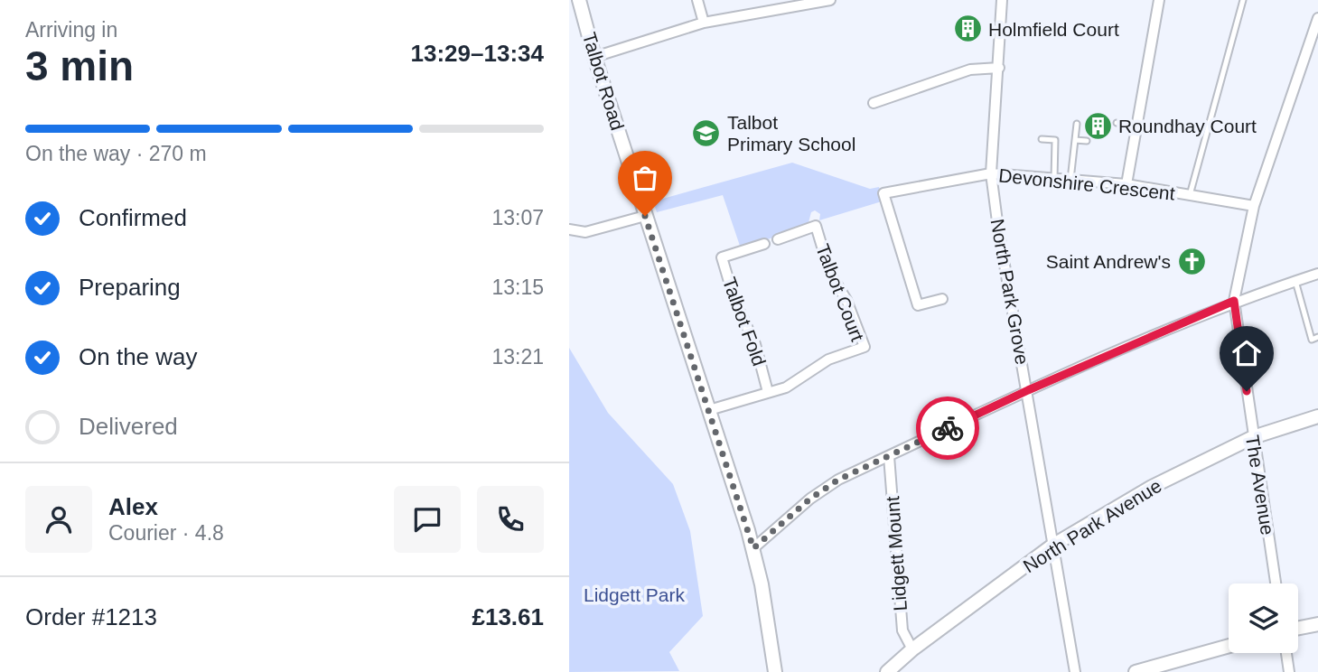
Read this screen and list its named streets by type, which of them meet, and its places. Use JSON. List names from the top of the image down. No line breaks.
{"streets":{"street":["Talbot Road","Devonshire Crescent","North Park Grove","Talbot Court","Talbot Fold","The Avenue","North Park Avenue","Lidgett Mount"]},"crossings":[["Talbot Road","Talbot Court"],["Devonshire Crescent","North Park Grove"],["Devonshire Crescent","The Avenue"],["North Park Grove","North Park Avenue"],["Talbot Court","Talbot Fold"],["The Avenue","North Park Avenue"],["North Park Avenue","Lidgett Mount"]],"parks":["Lidgett Park"],"places":{"building":["Holmfield Court","Roundhay Court"],"school or university":["Talbot Primary School"],"church":["Saint Andrew's"]},"page":{"heading":["3 min","Arriving in","13:29–13:34"],"panel":["Alex","Courier · 4.8","Order #1213","£13.61"],"bar":"On the way · 270 m","list":[["Confirmed","13:07"],["Preparing","13:15"],["On the way","13:21"],"Delivered"]}}
